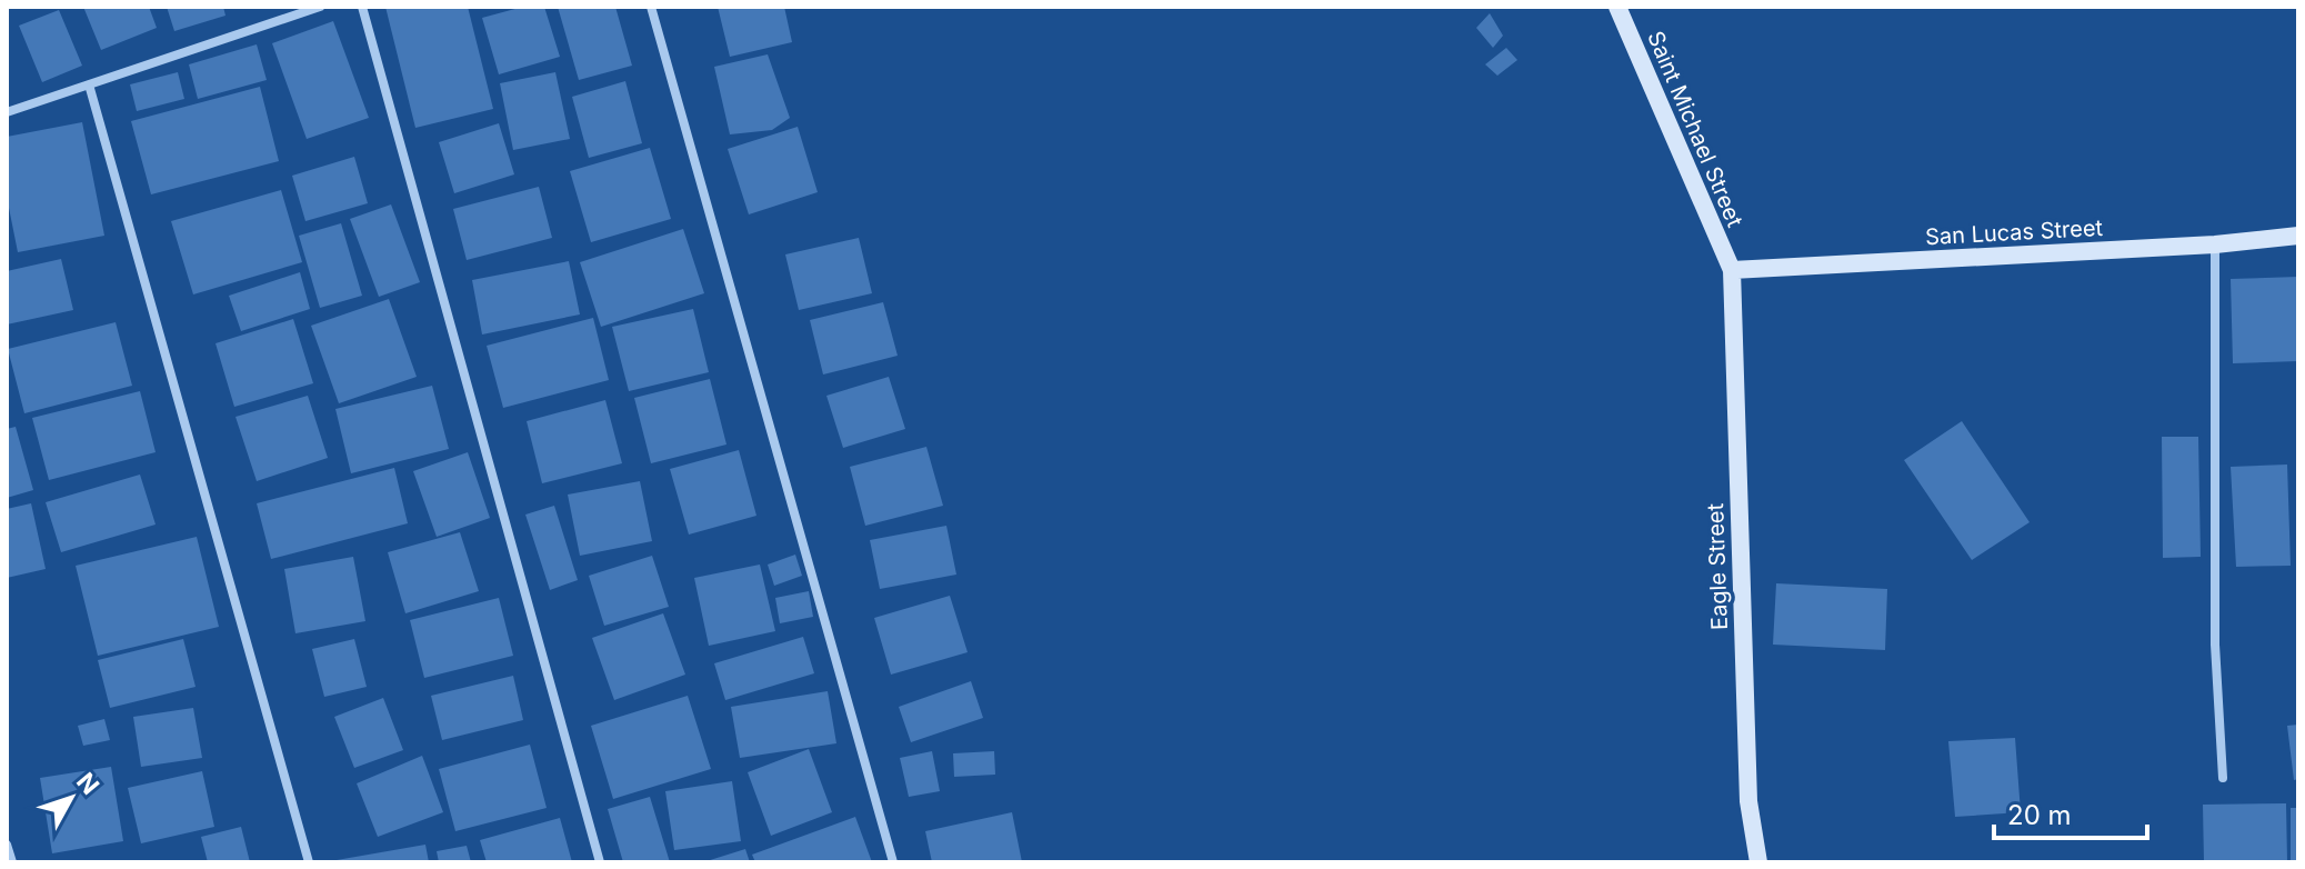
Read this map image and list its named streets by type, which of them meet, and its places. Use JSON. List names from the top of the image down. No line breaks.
{"streets":{"street":["Saint Michael Street","San Lucas Street","Eagle Street"]},"crossings":[["Saint Michael Street","San Lucas Street"],["Saint Michael Street","Eagle Street"],["San Lucas Street","Eagle Street"]],"scale_bar":"20 m","north":"top right"}
